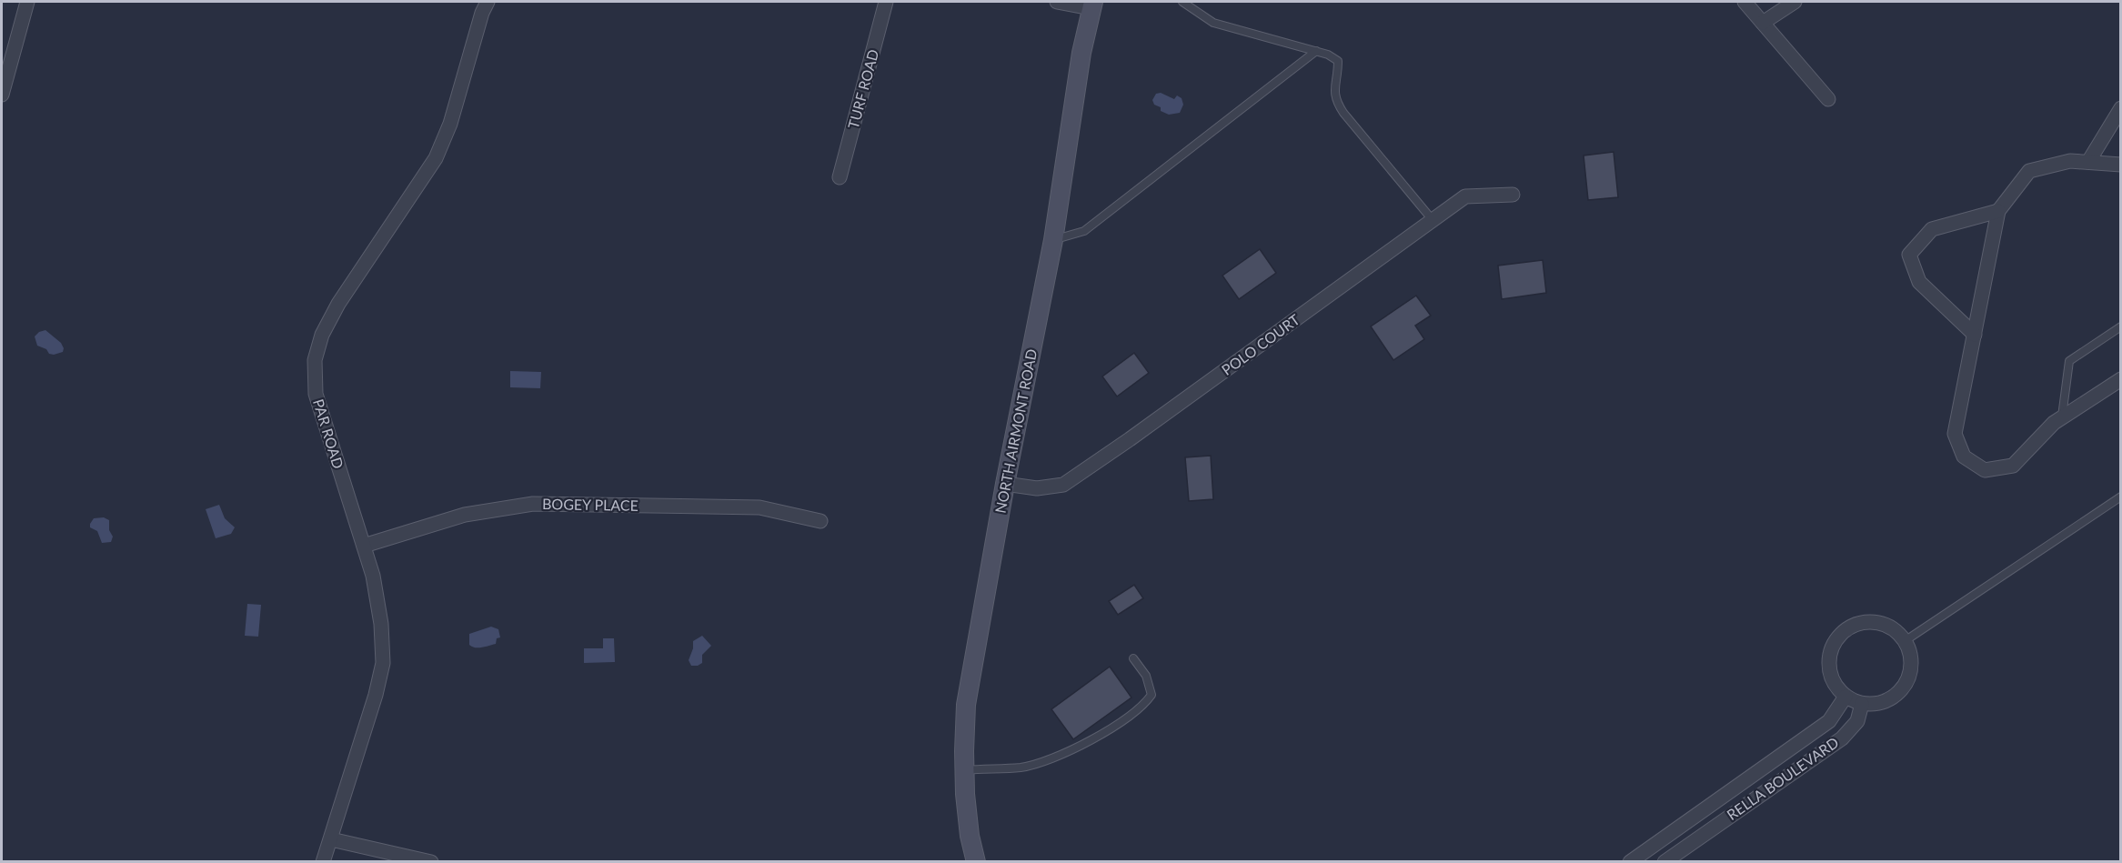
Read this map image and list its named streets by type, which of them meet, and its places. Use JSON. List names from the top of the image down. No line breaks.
{"streets":{"street":["TURF ROAD","POLO COURT","NORTH AIRMONT ROAD","PAR ROAD","BOGEY PLACE","RELLA BOULEVARD"]},"crossings":[["POLO COURT","NORTH AIRMONT ROAD"],["PAR ROAD","BOGEY PLACE"]]}
